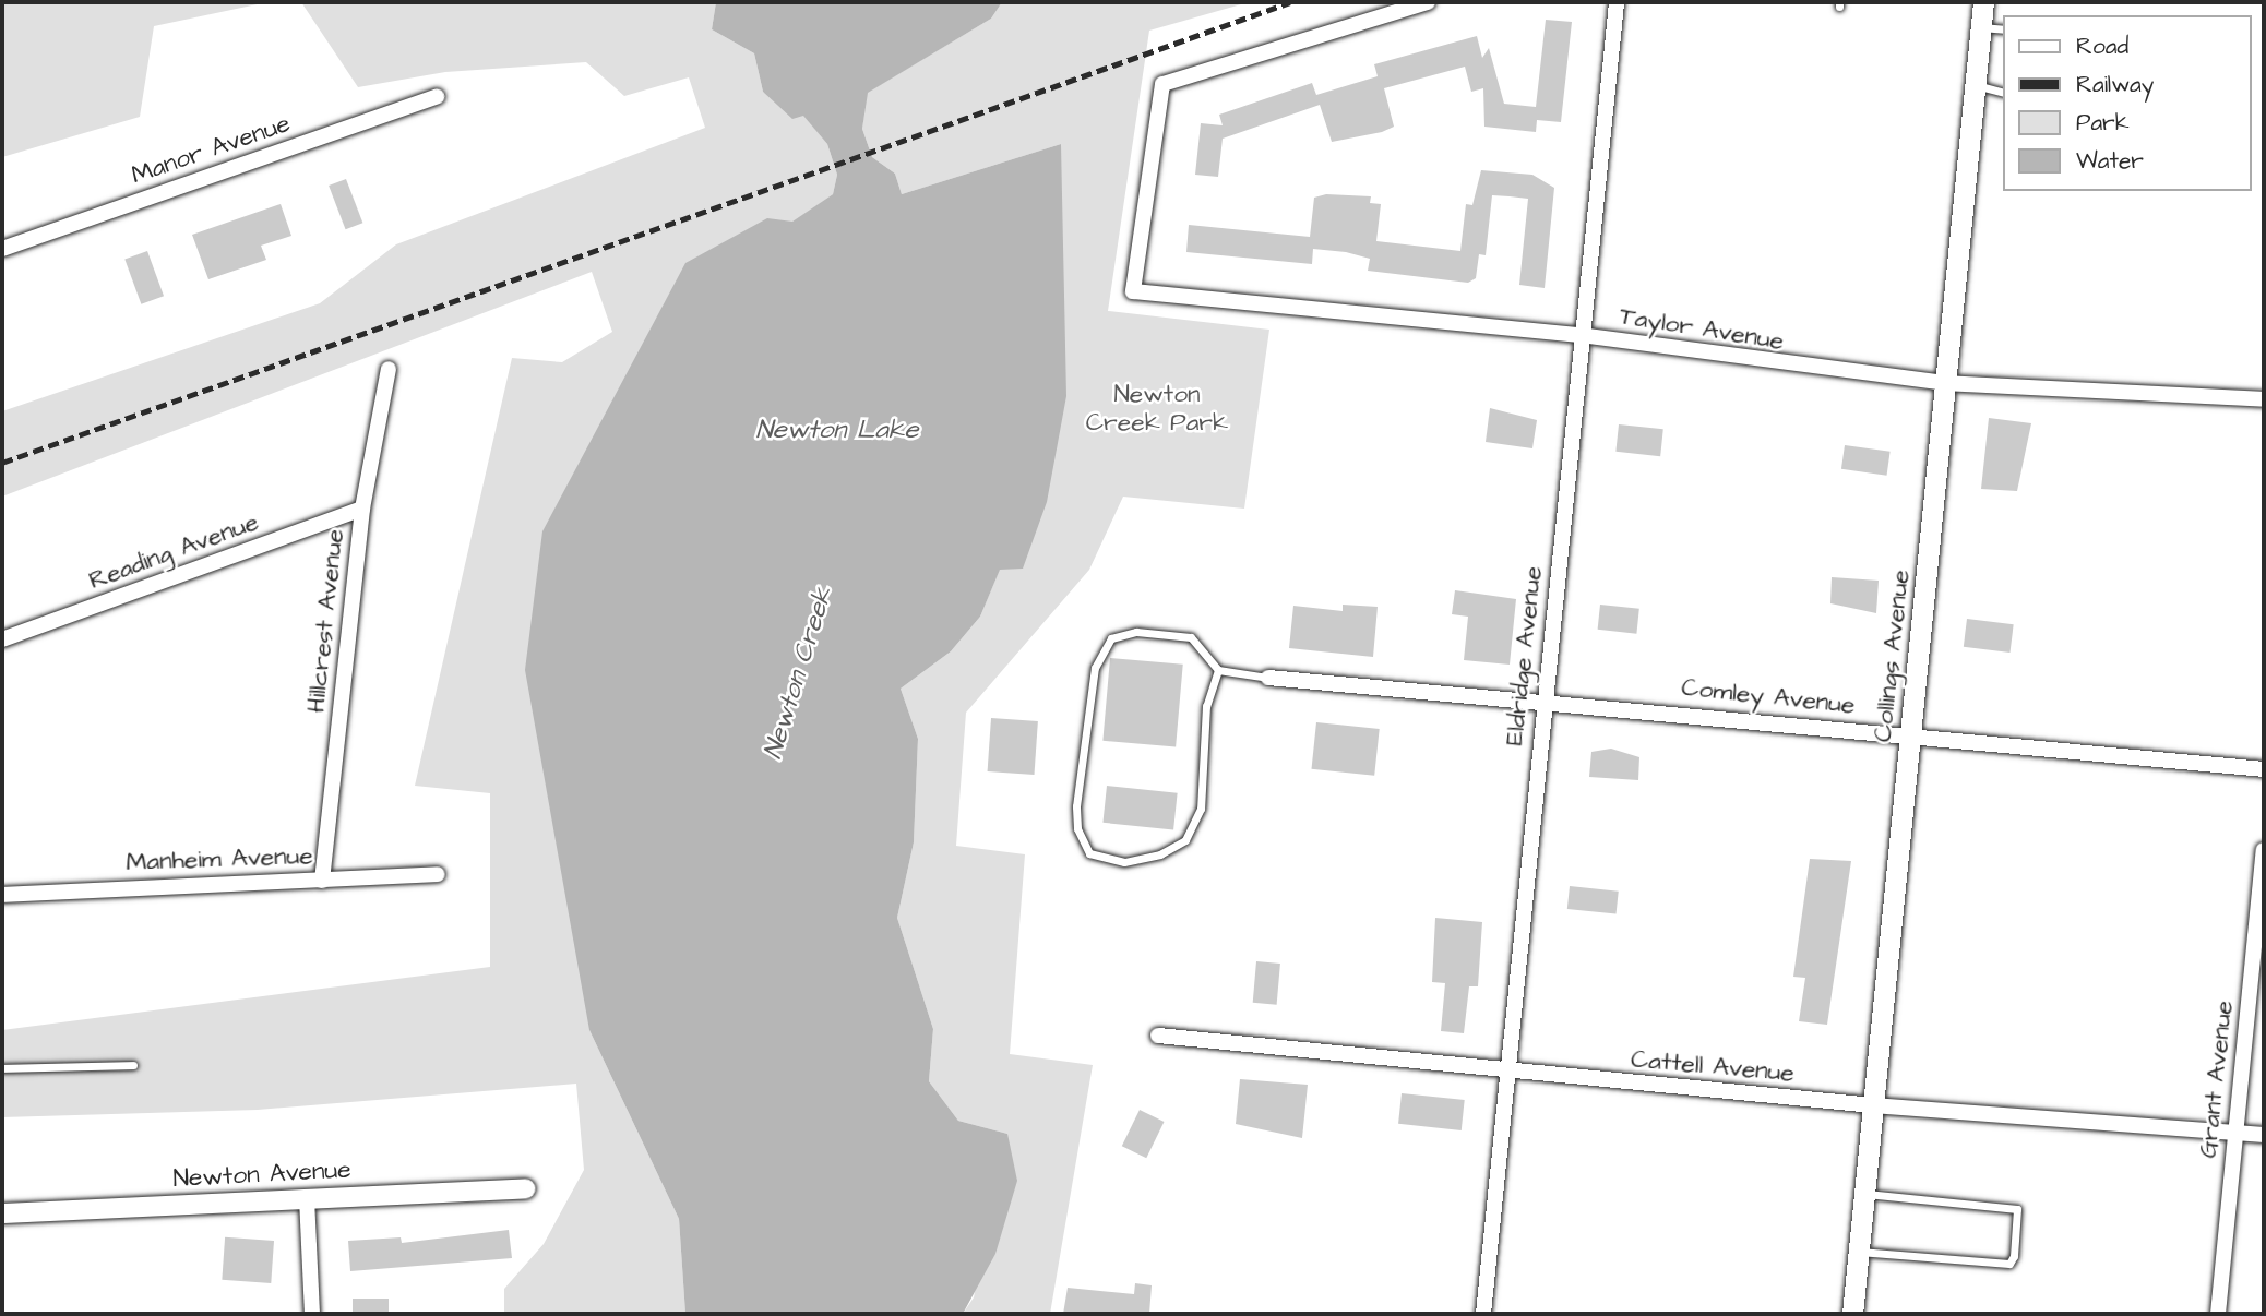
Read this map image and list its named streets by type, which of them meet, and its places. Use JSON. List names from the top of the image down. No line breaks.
{"streets":{"main road":["Collings Avenue"],"street":["Manor Avenue","Taylor Avenue","Reading Avenue","Hillcrest Avenue","Eldridge Avenue","Comley Avenue","Manheim Avenue","Cattell Avenue","Grant Avenue","Newton Avenue"]},"crossings":[["Taylor Avenue","Eldridge Avenue"],["Taylor Avenue","Collings Avenue"],["Reading Avenue","Hillcrest Avenue"],["Hillcrest Avenue","Manheim Avenue"],["Eldridge Avenue","Comley Avenue"],["Eldridge Avenue","Cattell Avenue"],["Collings Avenue","Comley Avenue"],["Collings Avenue","Cattell Avenue"],["Cattell Avenue","Grant Avenue"]],"water":["Newton Lake","Newton Creek"],"parks":["Newton Creek Park"],"legend":["Road","Railway","Park","Water"]}
